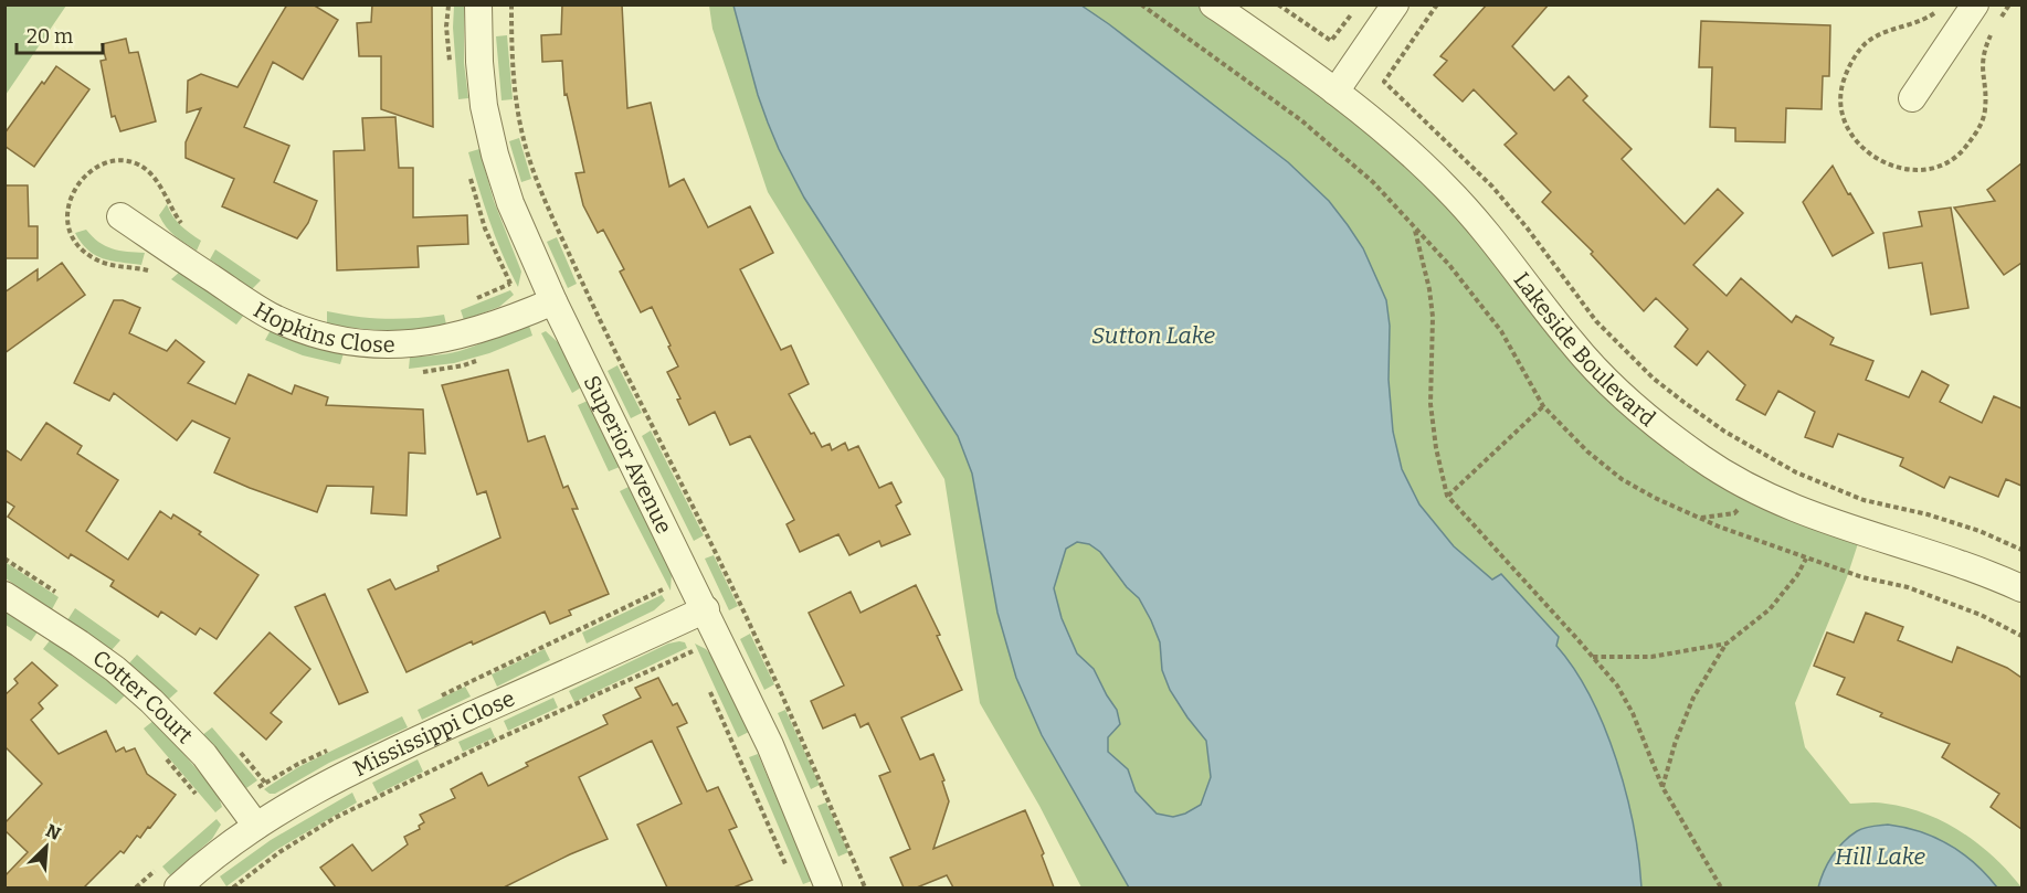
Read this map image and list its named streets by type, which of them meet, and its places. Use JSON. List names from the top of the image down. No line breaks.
{"streets":{"street":["Hopkins Close","Lakeside Boulevard","Superior Avenue","Cotter Court","Mississippi Close"]},"crossings":[["Hopkins Close","Superior Avenue"],["Superior Avenue","Mississippi Close"],["Cotter Court","Mississippi Close"]],"water":["Sutton Lake","Hill Lake"],"scale_bar":"20 m","north":"top right"}
